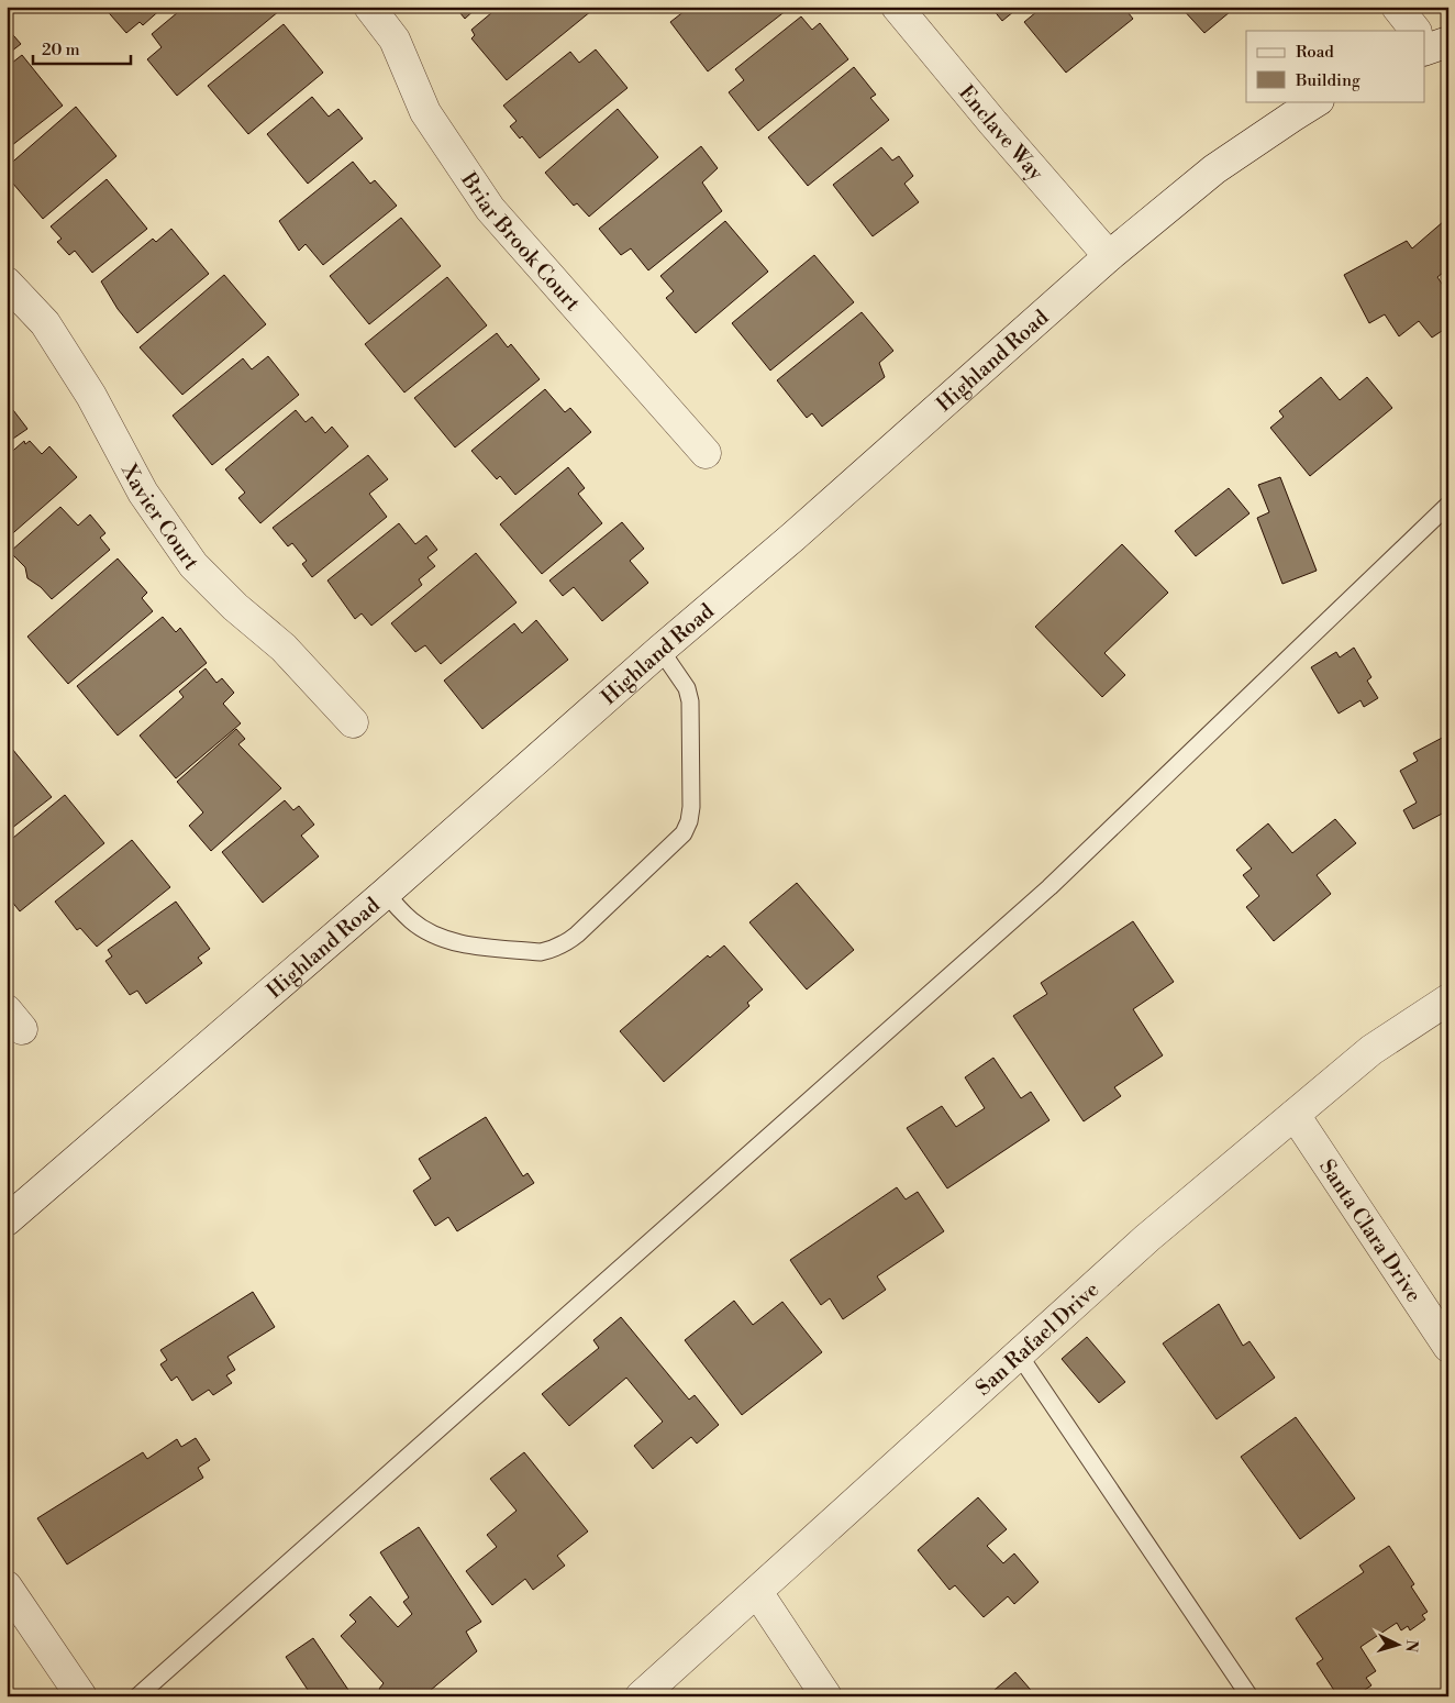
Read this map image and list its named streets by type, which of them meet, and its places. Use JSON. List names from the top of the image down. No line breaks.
{"streets":{"street":["Enclave Way","Briar Brook Court","Highland Road","Xavier Court","Santa Clara Drive","San Rafael Drive"]},"crossings":[["Enclave Way","Highland Road"],["Santa Clara Drive","San Rafael Drive"]],"legend":["Road","Building"],"scale_bar":"20 m","north":"right"}
